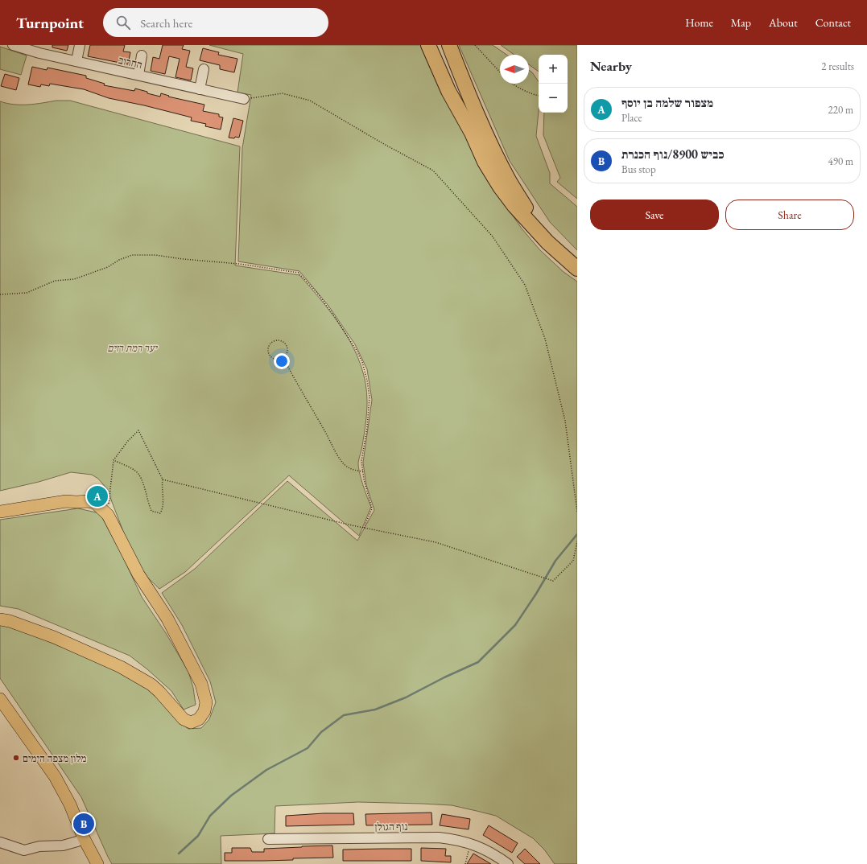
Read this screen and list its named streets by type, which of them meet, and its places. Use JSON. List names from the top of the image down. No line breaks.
{"streets":{"street":["החרוב","נוף הגולן"]},"parks":["יער רמת רזים"],"places":["מלון מצפה הימים"],"north":"left","page":{"header":"Turnpoint","search":"Search here","nav":["Home","Map","About","Contact"],"heading":["Nearby","2 results"],"map_buttons":["+","−"],"list":[{"mark":"A","name":"מצפור שלמה בן יוסף","note":"Place","value":"220 m"},{"mark":"B","name":"כביש 8900/נוף הכנרת","note":"Bus stop","value":"490 m"}],"buttons":["Save","Share"],"pins":["A","B"]}}
